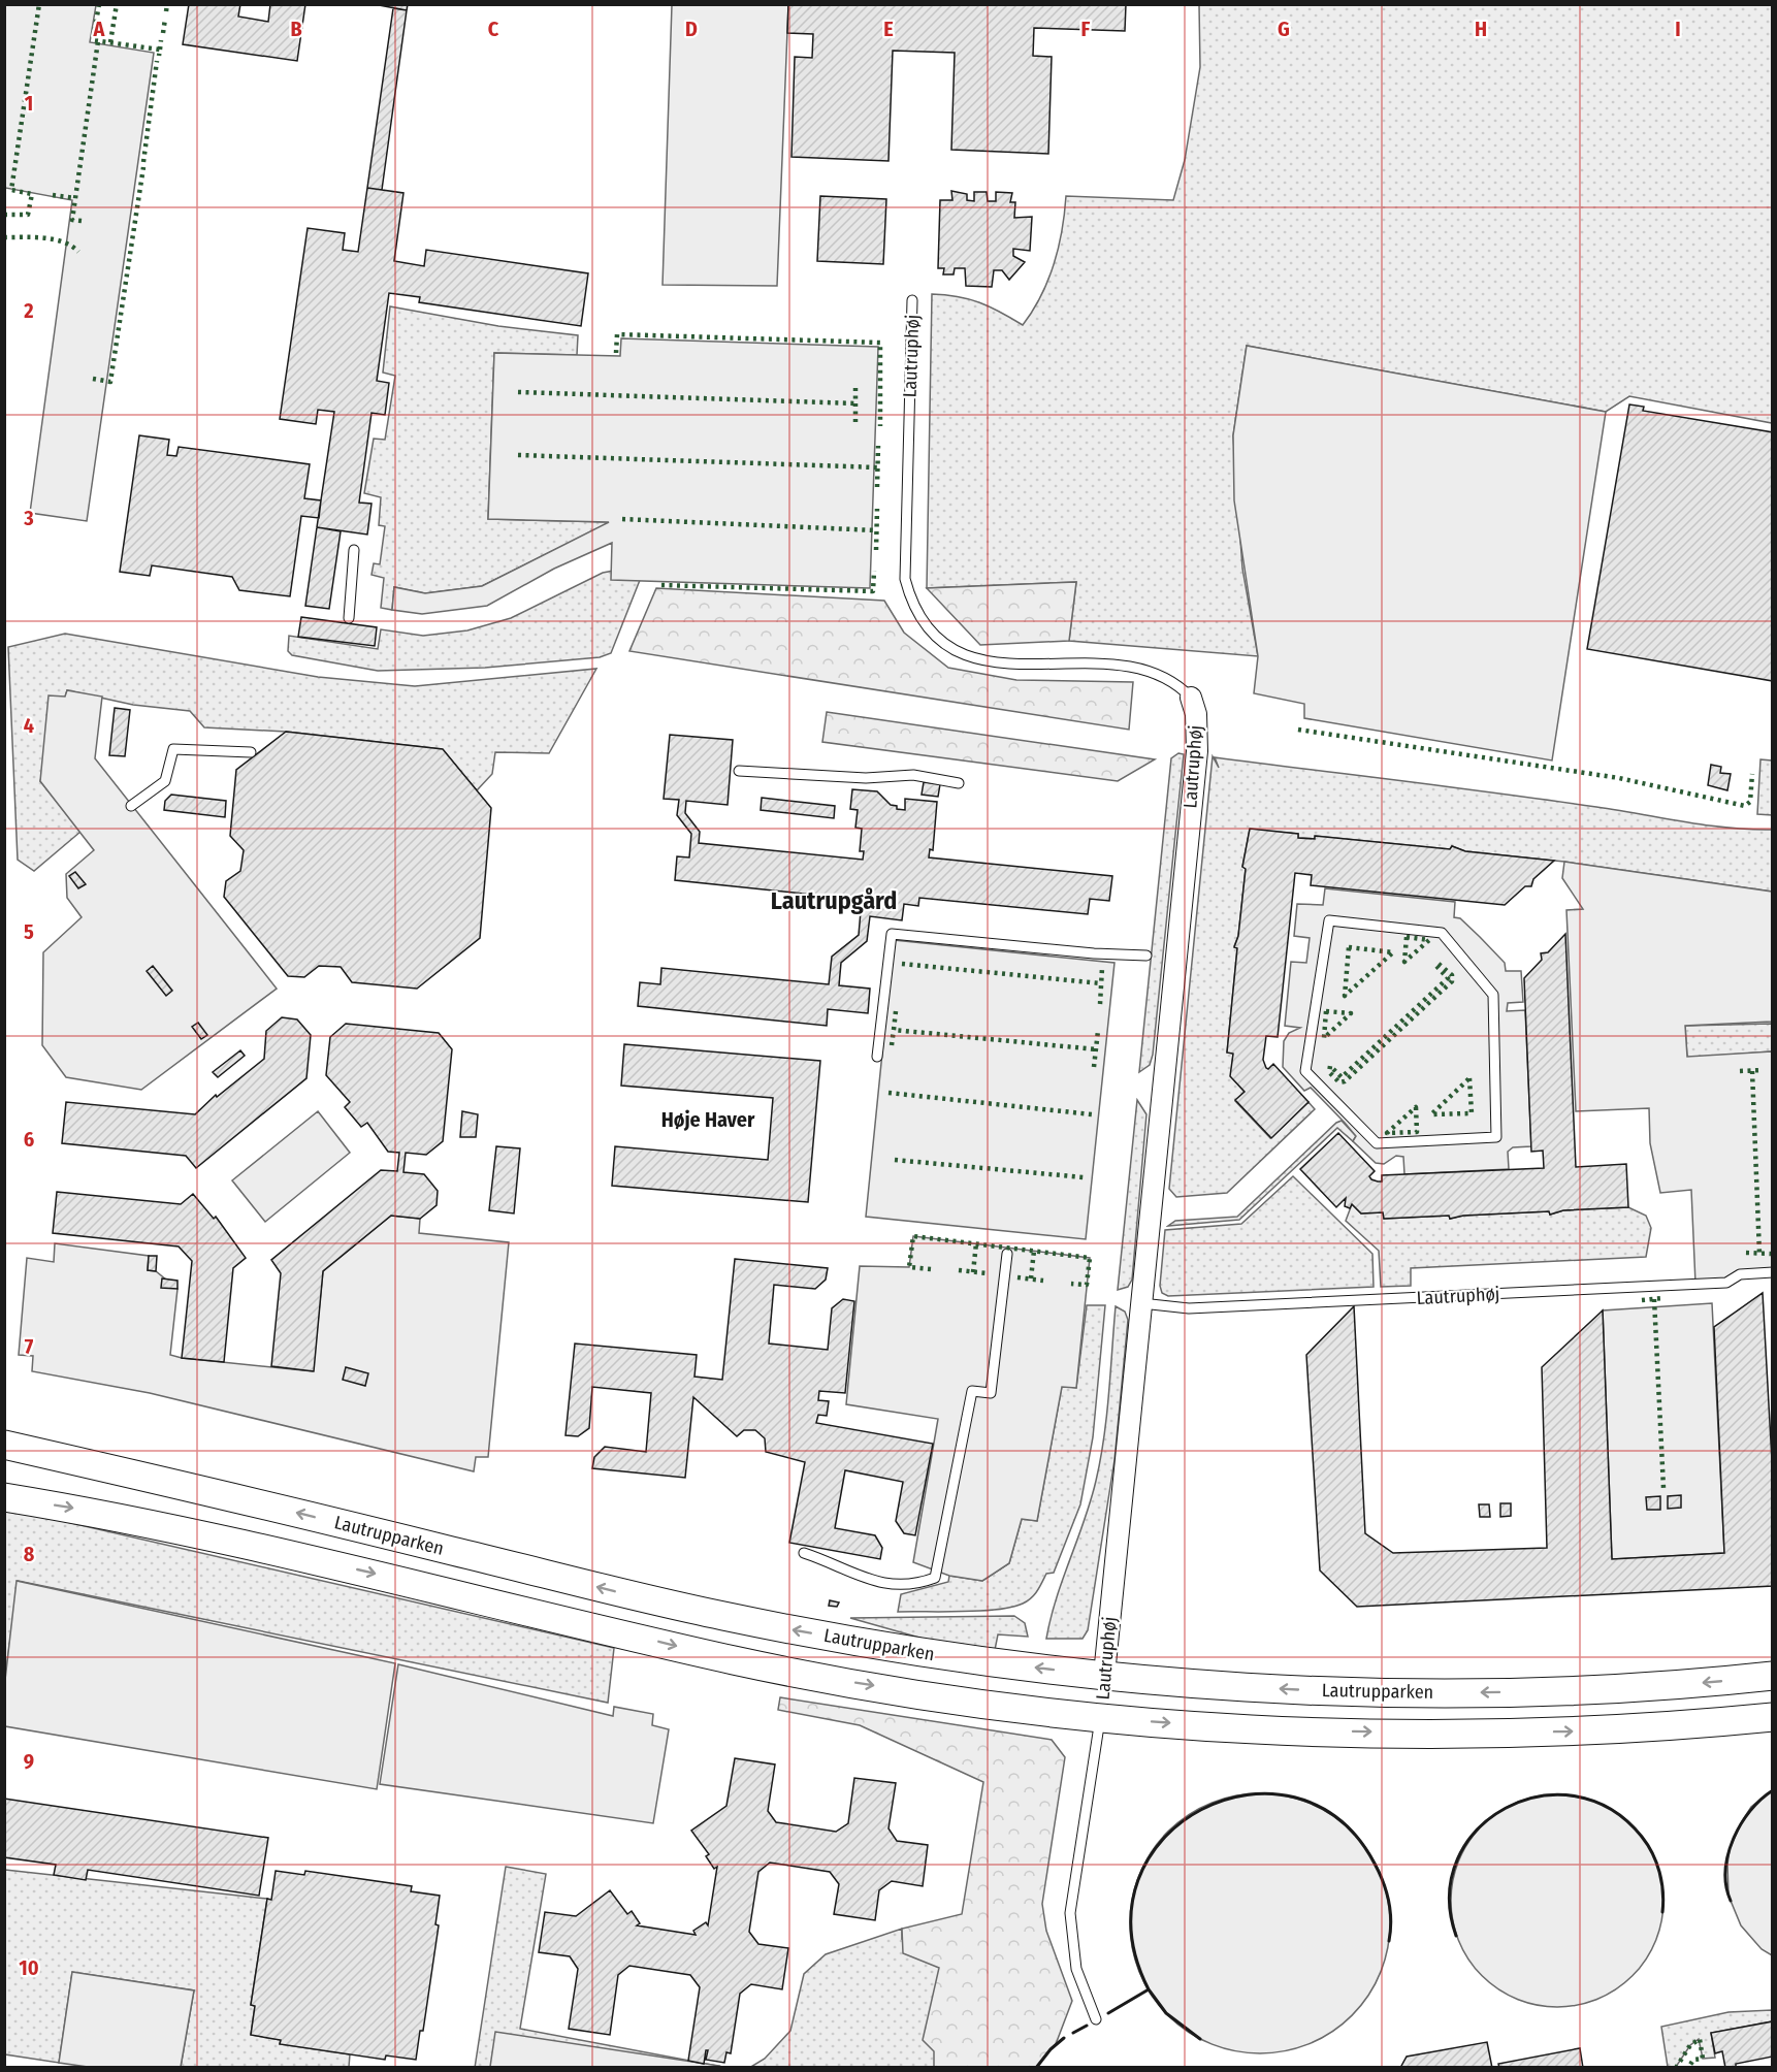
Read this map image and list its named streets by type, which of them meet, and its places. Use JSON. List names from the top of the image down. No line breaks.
{"streets":{"street":["Lautruphøj","Lautrupparken"]},"crossings":[["Lautruphøj","Lautrupparken"]],"districts":["Lautrupgård","Høje Haver"],"grid":{"columns":["A","B","C","D","E","F","G","H","I"],"rows":["1","2","3","4","5","6","7","8","9","10"]}}
